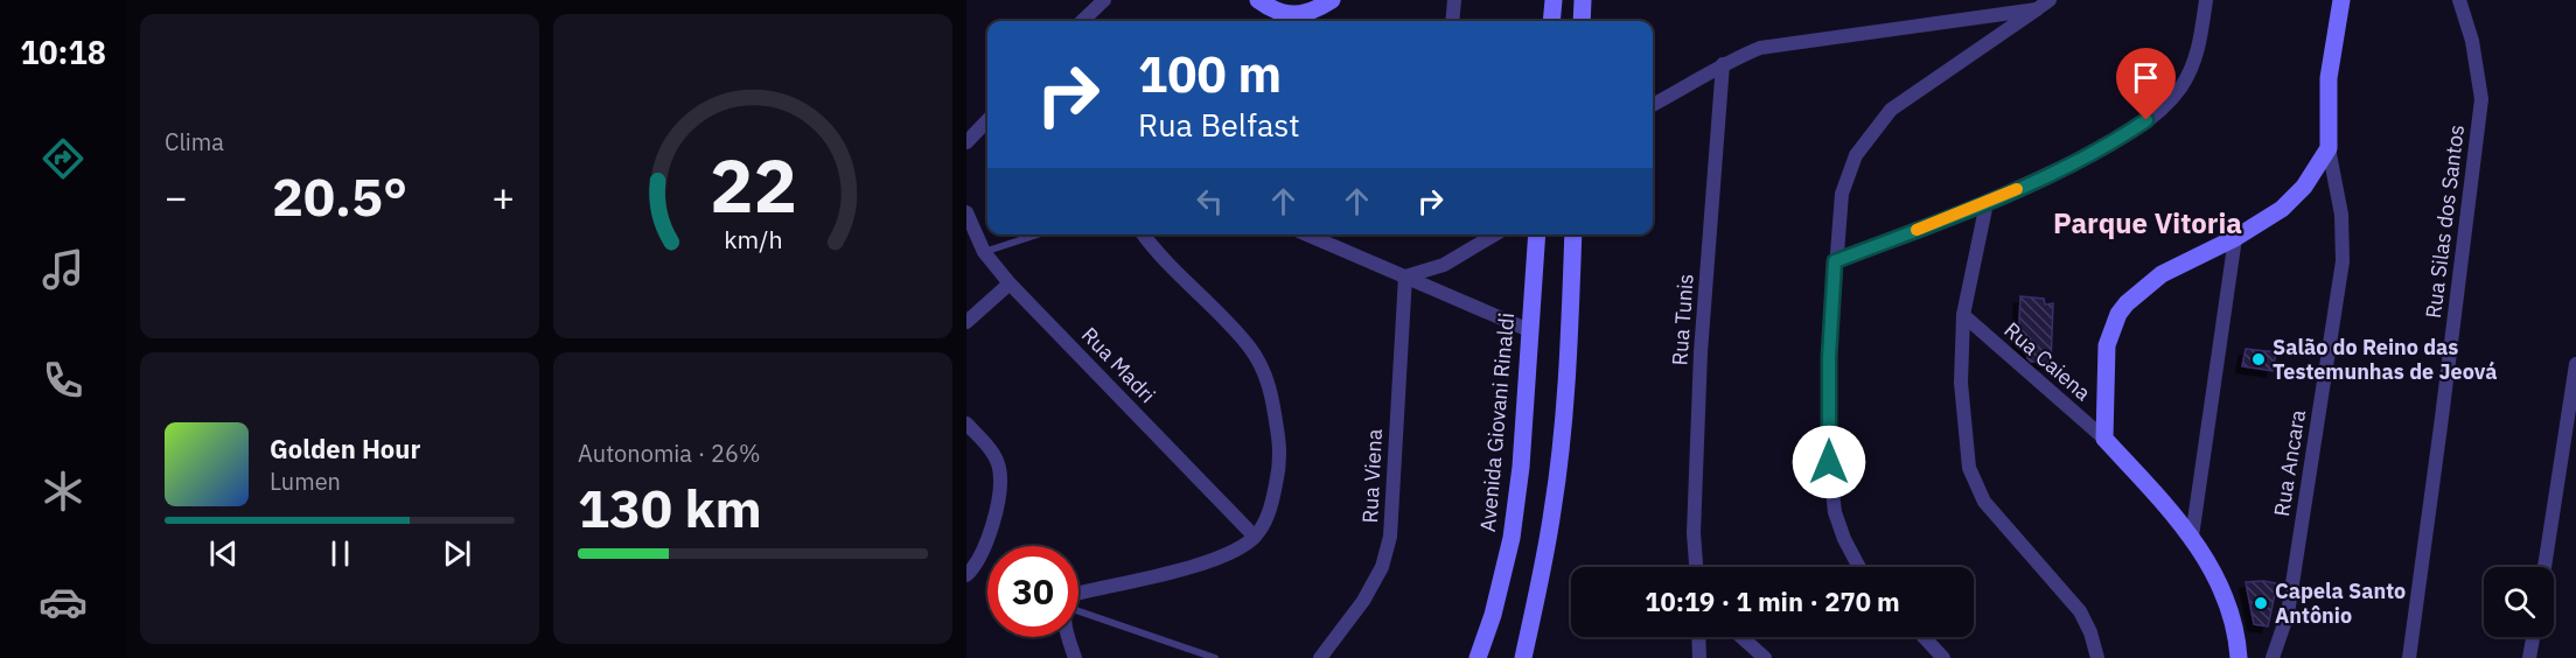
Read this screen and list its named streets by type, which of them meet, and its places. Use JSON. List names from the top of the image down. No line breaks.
{"streets":{"street":["Rua Silas dos Santos","Rua Tunis","Rua Caiena","Rua Madri","Avenida Giovani Rinaldi","Rua Ancara","Rua Viena"]},"districts":["Parque Vitoria"],"places":["Salão do Reino das Testemunhas de Jeová","Capela Santo Antônio"],"page":{"tabs":"10:18","tile":["Clima",["Autonomia · 26%","130 km"]],"turn":["100 m","Rua Belfast"],"heat":["−","20.5°","+"],"song":["Golden Hour","Lumen"],"limit":"30","trip":"10:19 · 1 min · 270 m","gauge":["22","km/h"]}}
